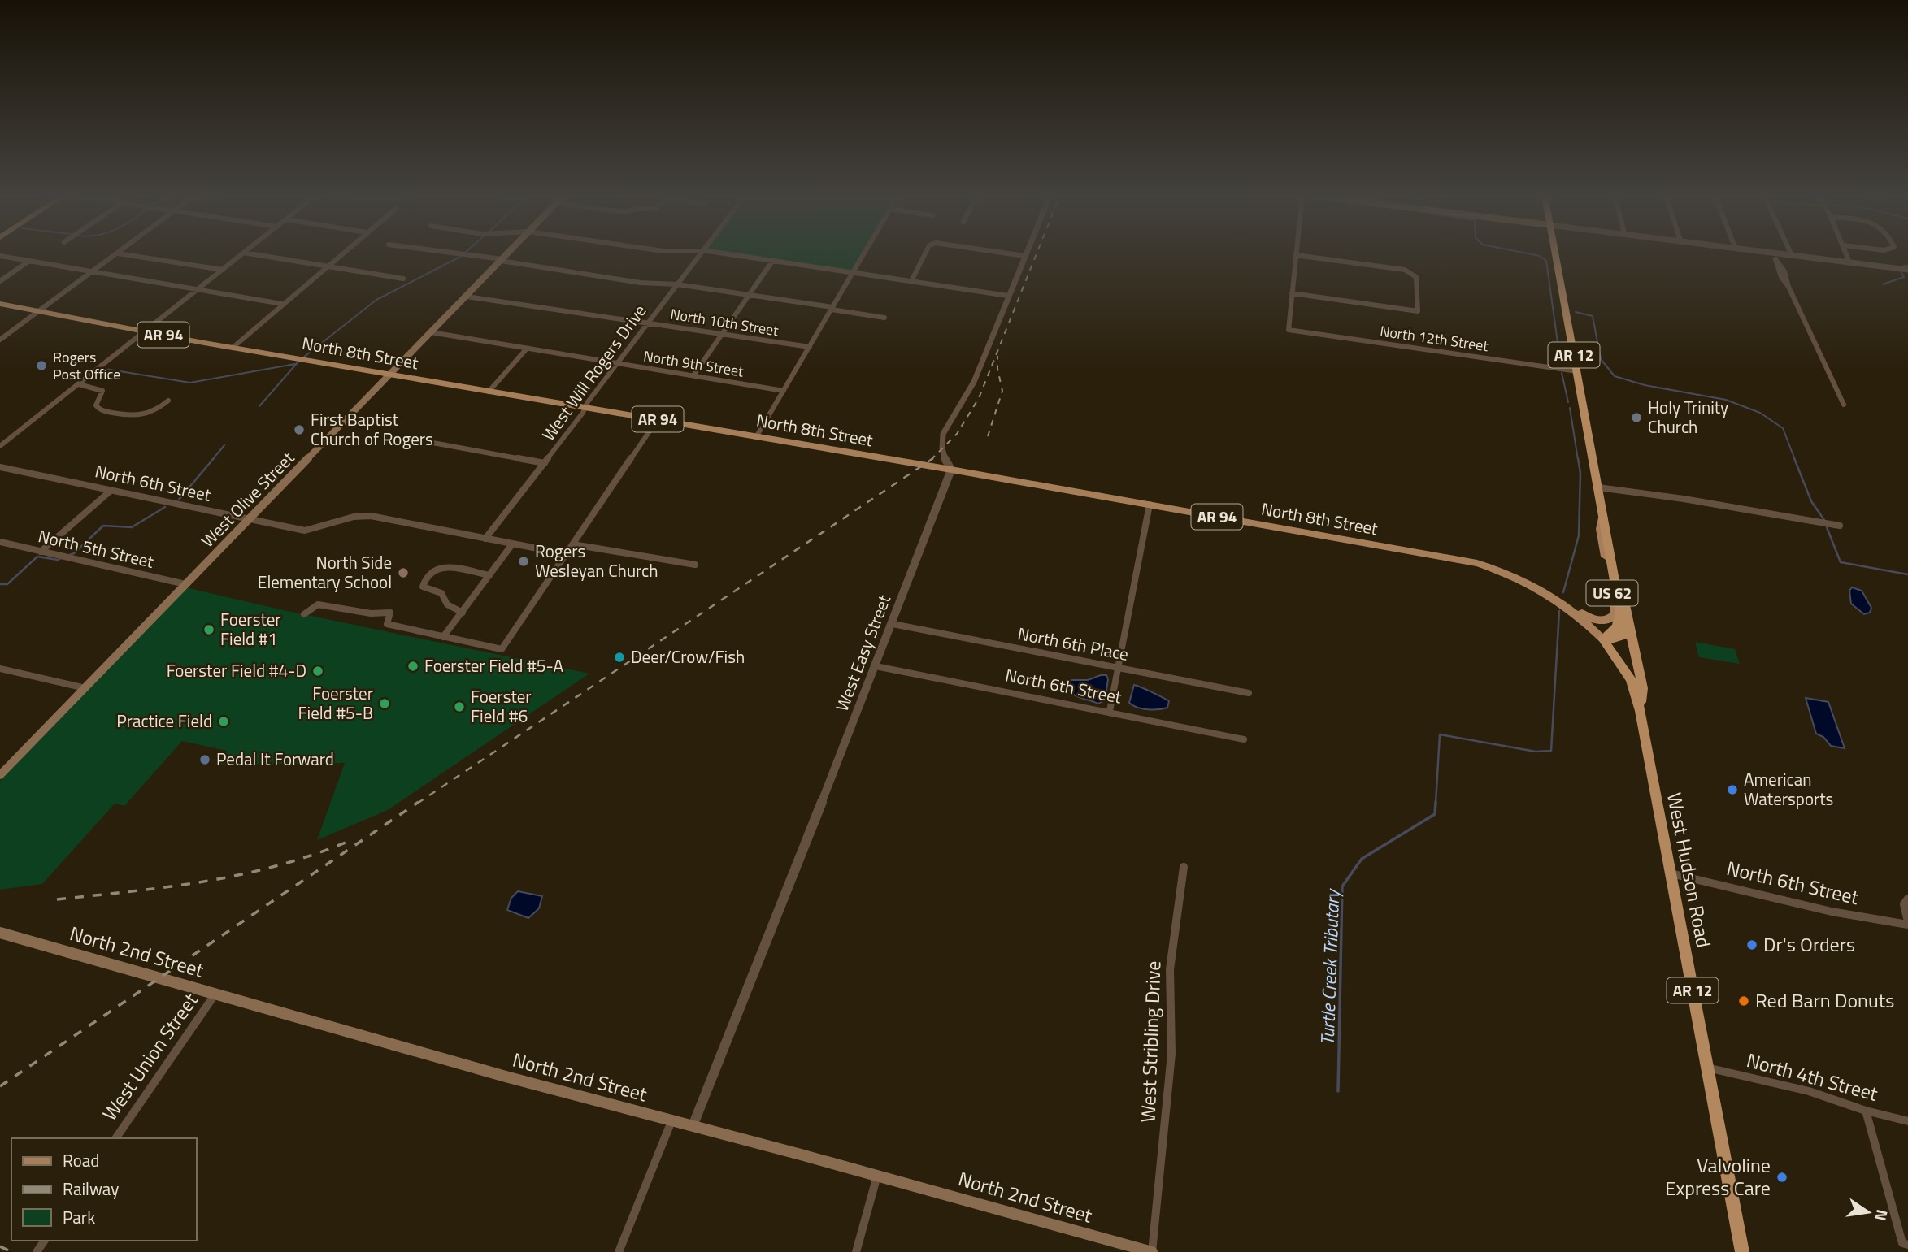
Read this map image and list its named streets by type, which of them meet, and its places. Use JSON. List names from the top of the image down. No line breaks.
{"streets":{"highway":["AR 12","US 62","West Hudson Road"],"main road":["AR 94","North 8th Street","West Olive Street","North 2nd Street"],"street":["North 10th Street","North 12th Street","North 9th Street","West Will Rogers Drive","North 6th Street","North 5th Street","North 6th Place","West Easy Street","West Stribling Drive","West Union Street","North 4th Street"]},"crossings":[["North 10th Street","West Will Rogers Drive"],["North 10th Street","West Olive Street"],["North 12th Street","AR 12"],["North 8th Street","West Will Rogers Drive"],["North 8th Street","West Olive Street"],["North 8th Street","US 62"],["North 8th Street","West Easy Street"],["North 8th Street","West Hudson Road"],["AR 12","US 62"],["AR 12","West Hudson Road"],["North 9th Street","West Will Rogers Drive"],["North 9th Street","West Olive Street"],["West Will Rogers Drive","North 6th Street"],["North 6th Street","West Olive Street"],["North 6th Street","West Easy Street"],["North 6th Street","West Hudson Road"],["West Olive Street","North 5th Street"],["US 62","West Hudson Road"],["North 6th Place","West Easy Street"],["West Easy Street","North 2nd Street"],["West Hudson Road","North 4th Street"],["North 2nd Street","West Stribling Drive"],["North 2nd Street","West Union Street"]],"water":["Turtle Creek Tributary"],"places":["Rogers Post Office","Holy Trinity Church","First Baptist Church of Rogers","Rogers Wesleyan Church","North Side Elementary School","Foerster Field #1","Deer/Crow/Fish","Foerster Field #5-A","Foerster Field #4-D","Foerster Field #5-B","Foerster Field #6","Practice Field","Pedal It Forward","American Watersports","Dr's Orders","Red Barn Donuts","Valvoline Express Care"],"legend":["Road","Railway","Park"],"north":"right"}
